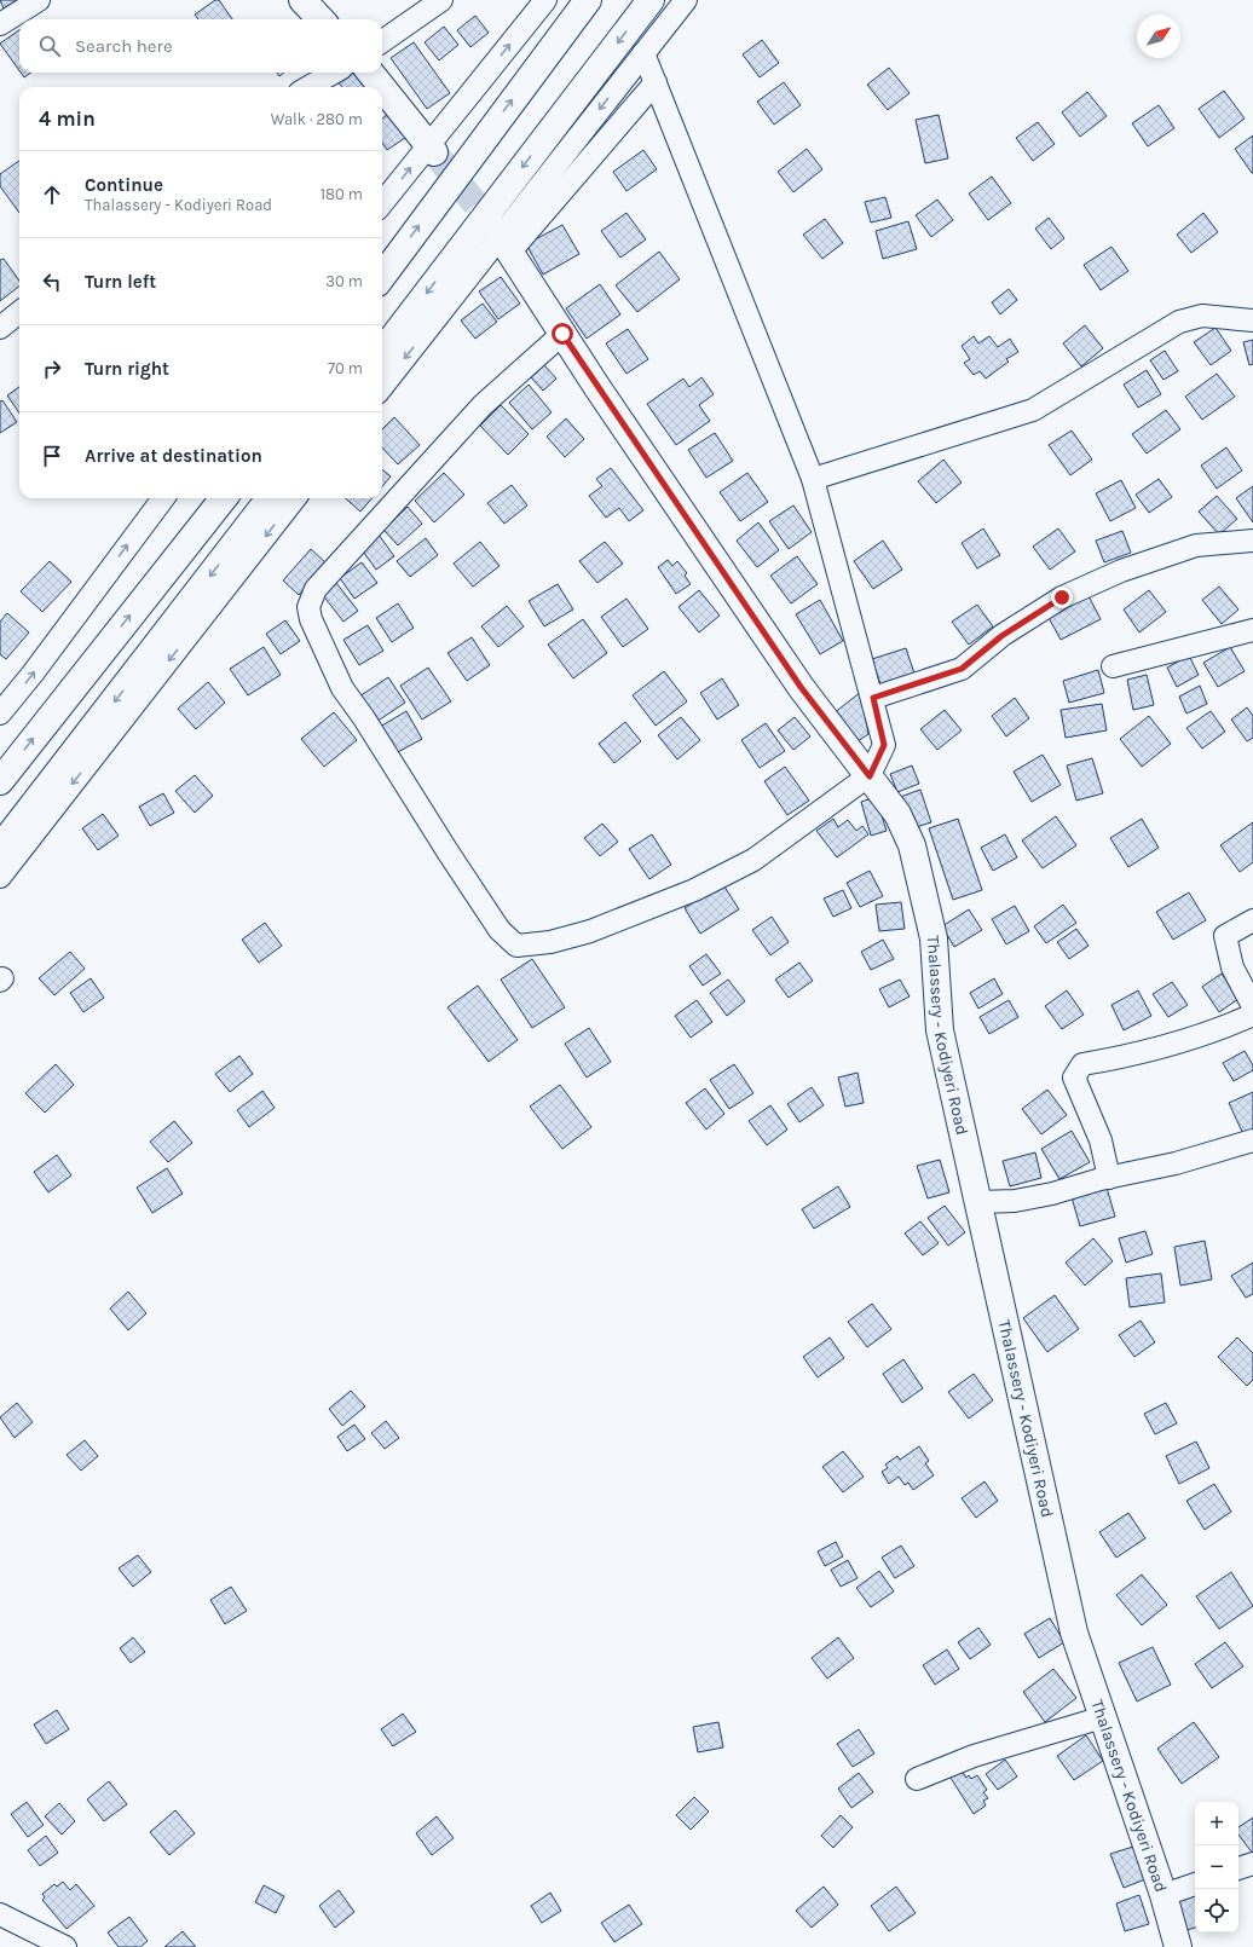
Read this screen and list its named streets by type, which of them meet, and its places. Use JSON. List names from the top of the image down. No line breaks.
{"streets":{"main road":["Thalassery - Kodiyeri Road"]},"north":"top right","page":{"search":"Search here","heading":["4 min","Walk · 280 m"],"list":[["Continue","Thalassery - Kodiyeri Road","180 m"],["Turn left","30 m"],["Turn right","70 m"],"Arrive at destination"],"map_buttons":["+","−"]}}
